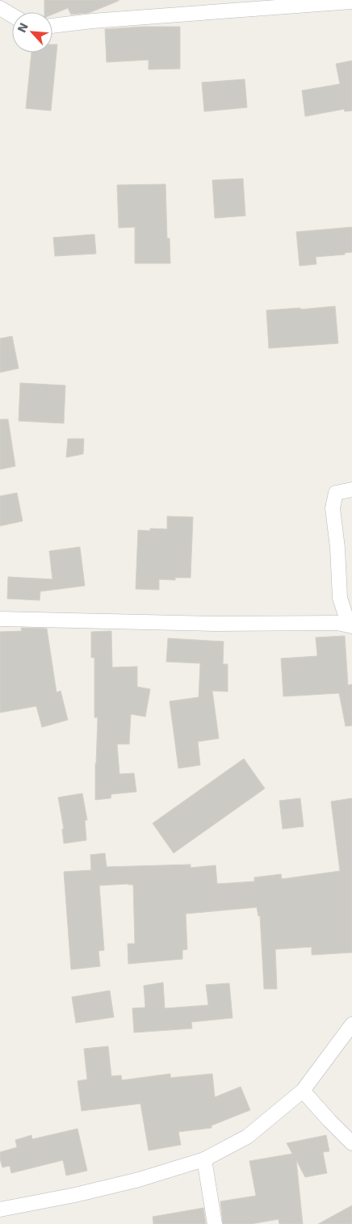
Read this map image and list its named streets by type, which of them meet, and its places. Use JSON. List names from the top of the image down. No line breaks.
{"north":"top left"}
